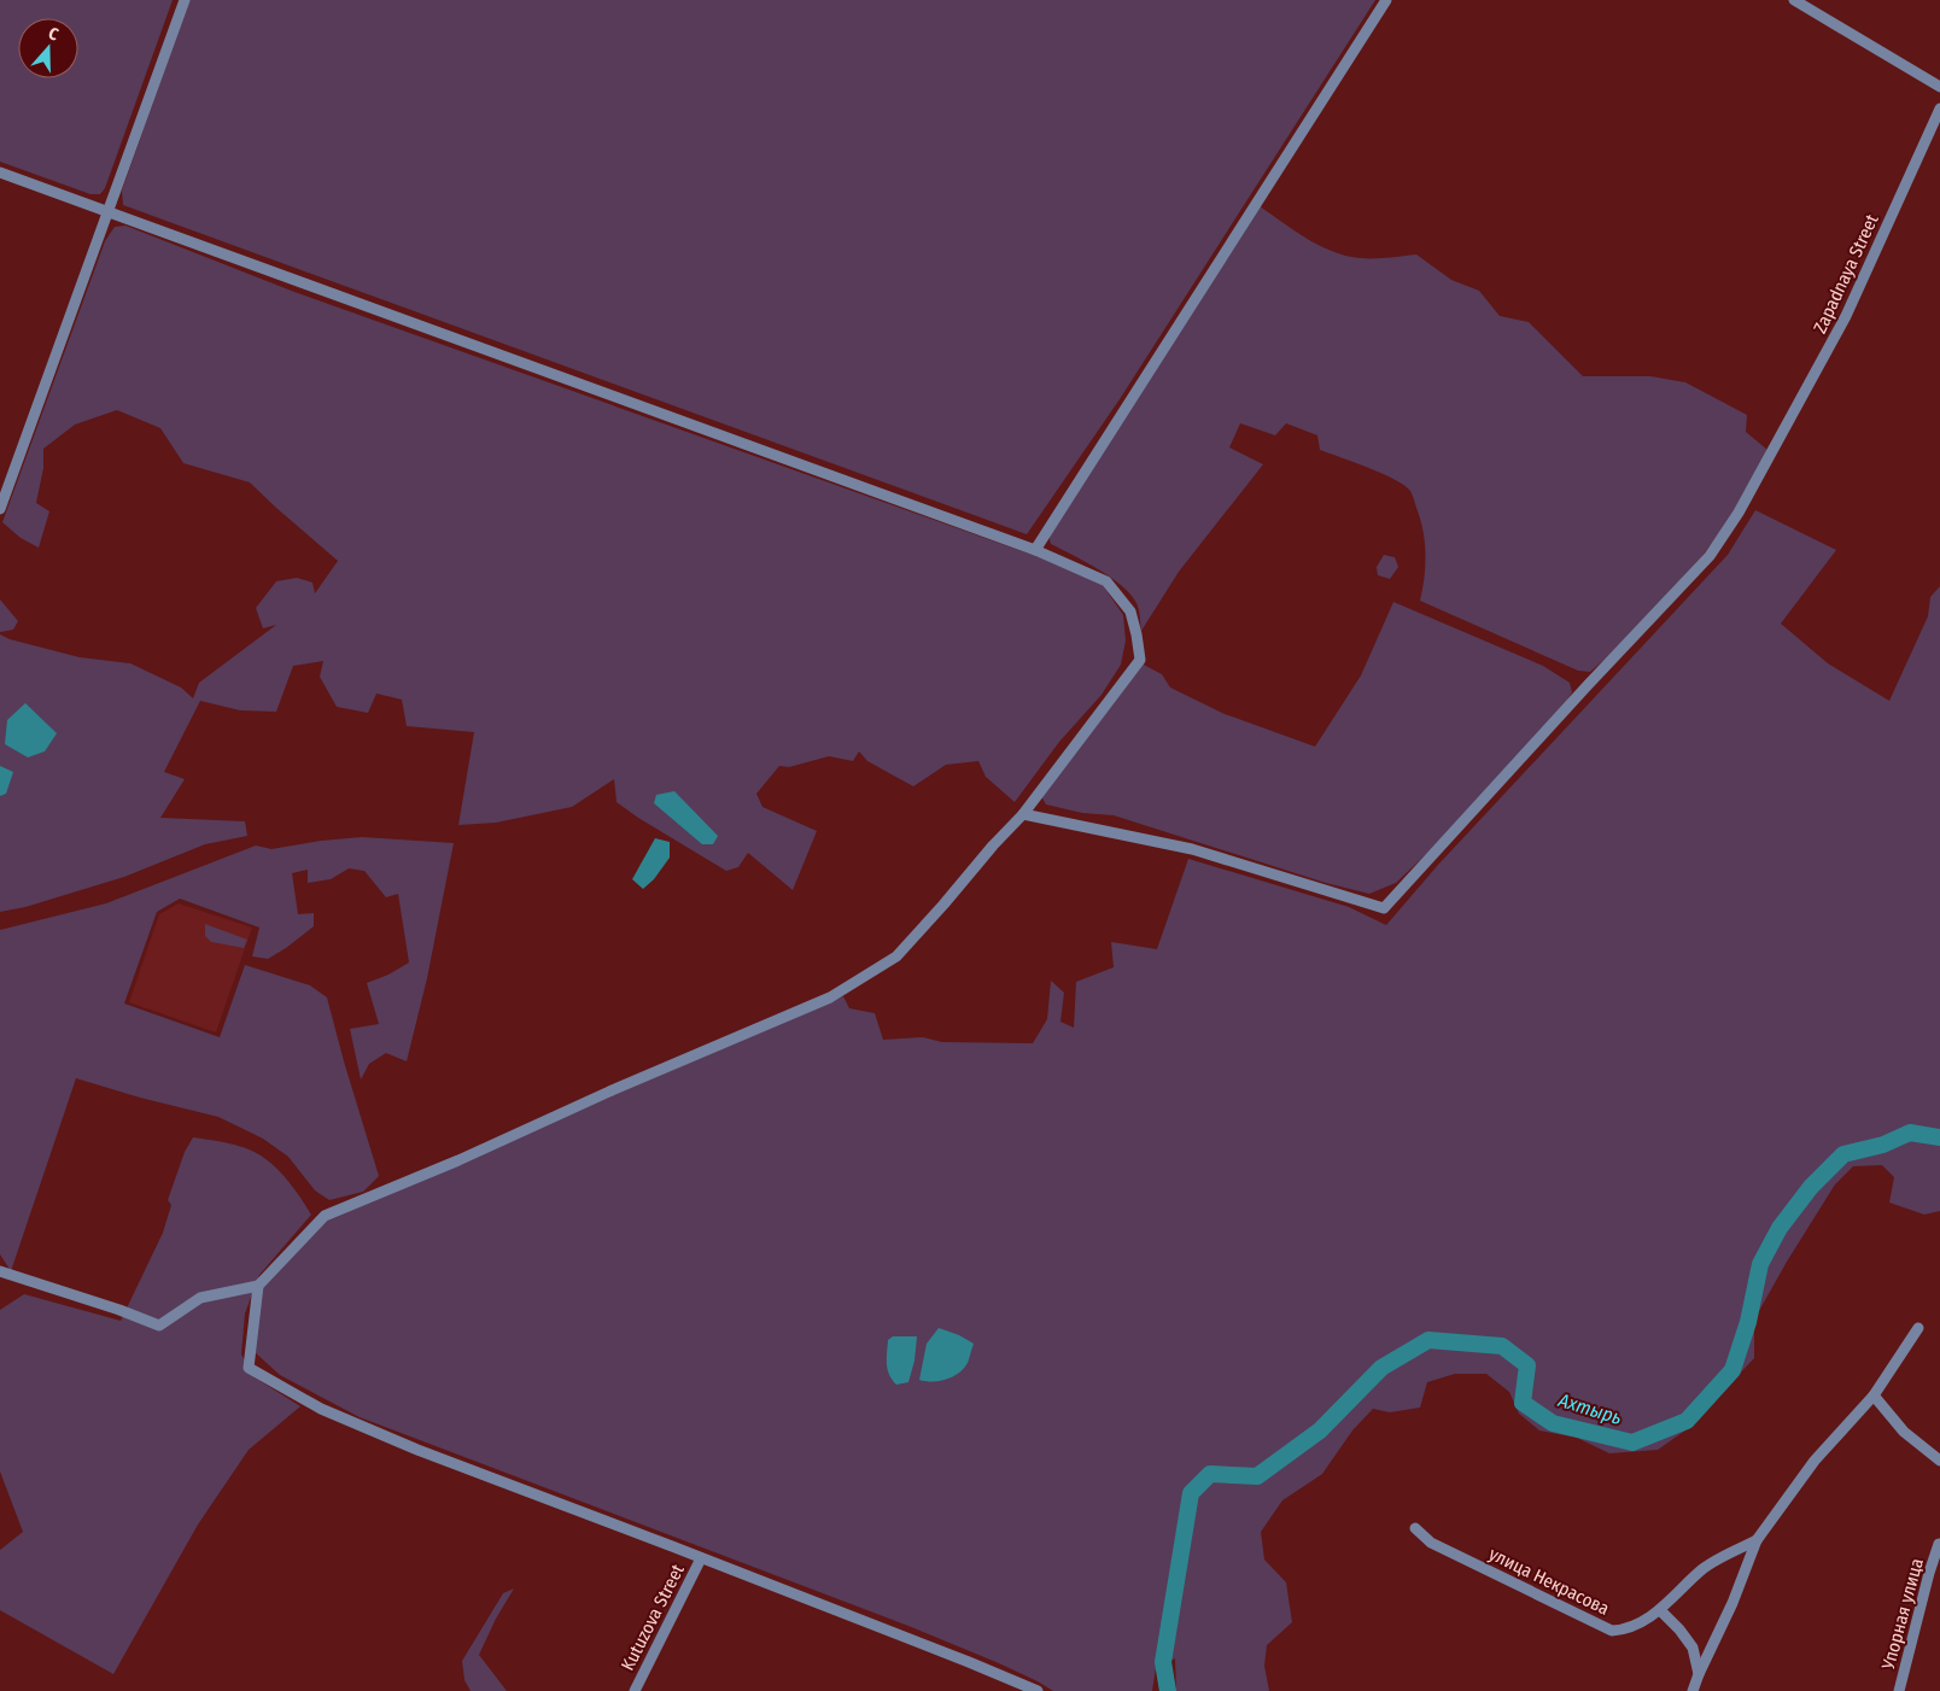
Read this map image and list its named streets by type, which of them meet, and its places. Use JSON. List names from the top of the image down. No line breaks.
{"streets":{"street":["Zapadnaya Street","улица Некрасова","Упорная улица","Kutuzova Street"]},"water":["Ахтырь"],"north":"top"}
